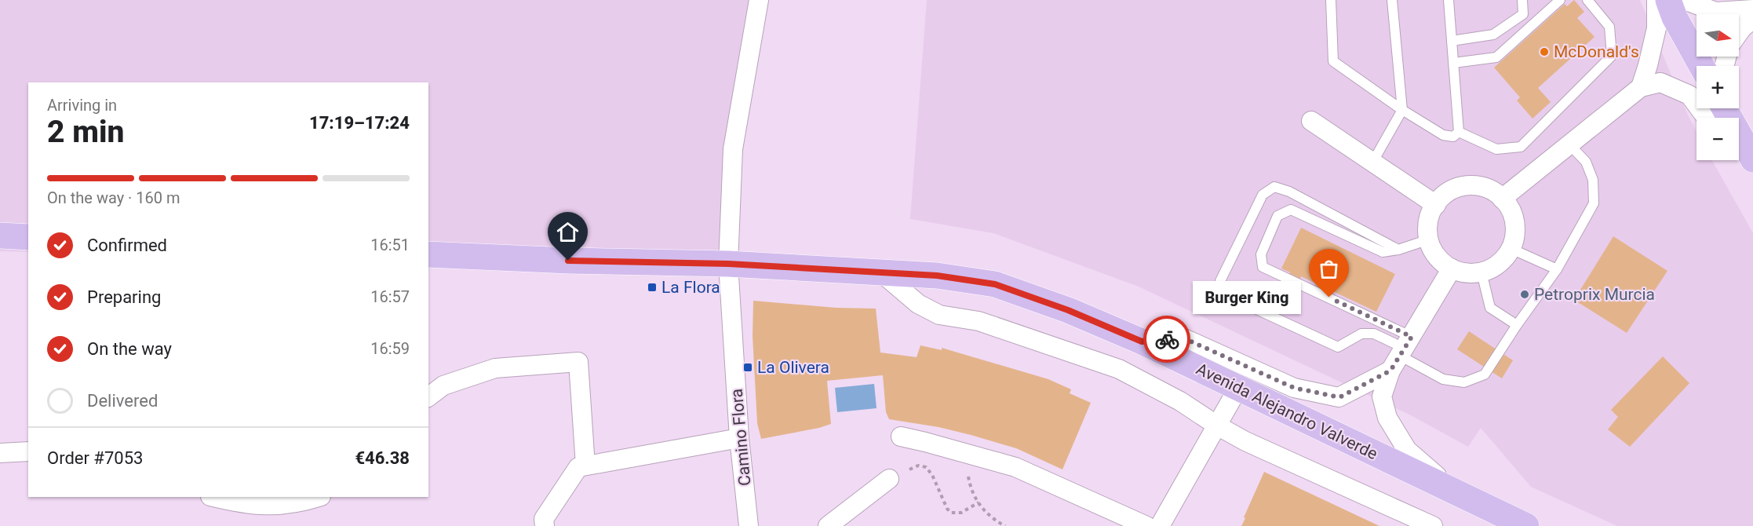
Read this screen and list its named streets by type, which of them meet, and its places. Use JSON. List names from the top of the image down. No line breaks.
{"streets":{"main road":["Avenida Alejandro Valverde"],"street":["Camino Flora"]},"crossings":[["Avenida Alejandro Valverde","Camino Flora"]],"places":{"other":["McDonald's","Petroprix Murcia","Burger King"],"transit":["La Flora","La Olivera"]},"north":"right","page":{"map_buttons":["+","−"],"heading":["2 min","Arriving in","17:19–17:24"],"panel":["Order #7053","€46.38"],"bar":"On the way · 160 m","list":[["Confirmed","16:51"],["Preparing","16:57"],["On the way","16:59"],"Delivered"],"bubble":"Burger King"}}
